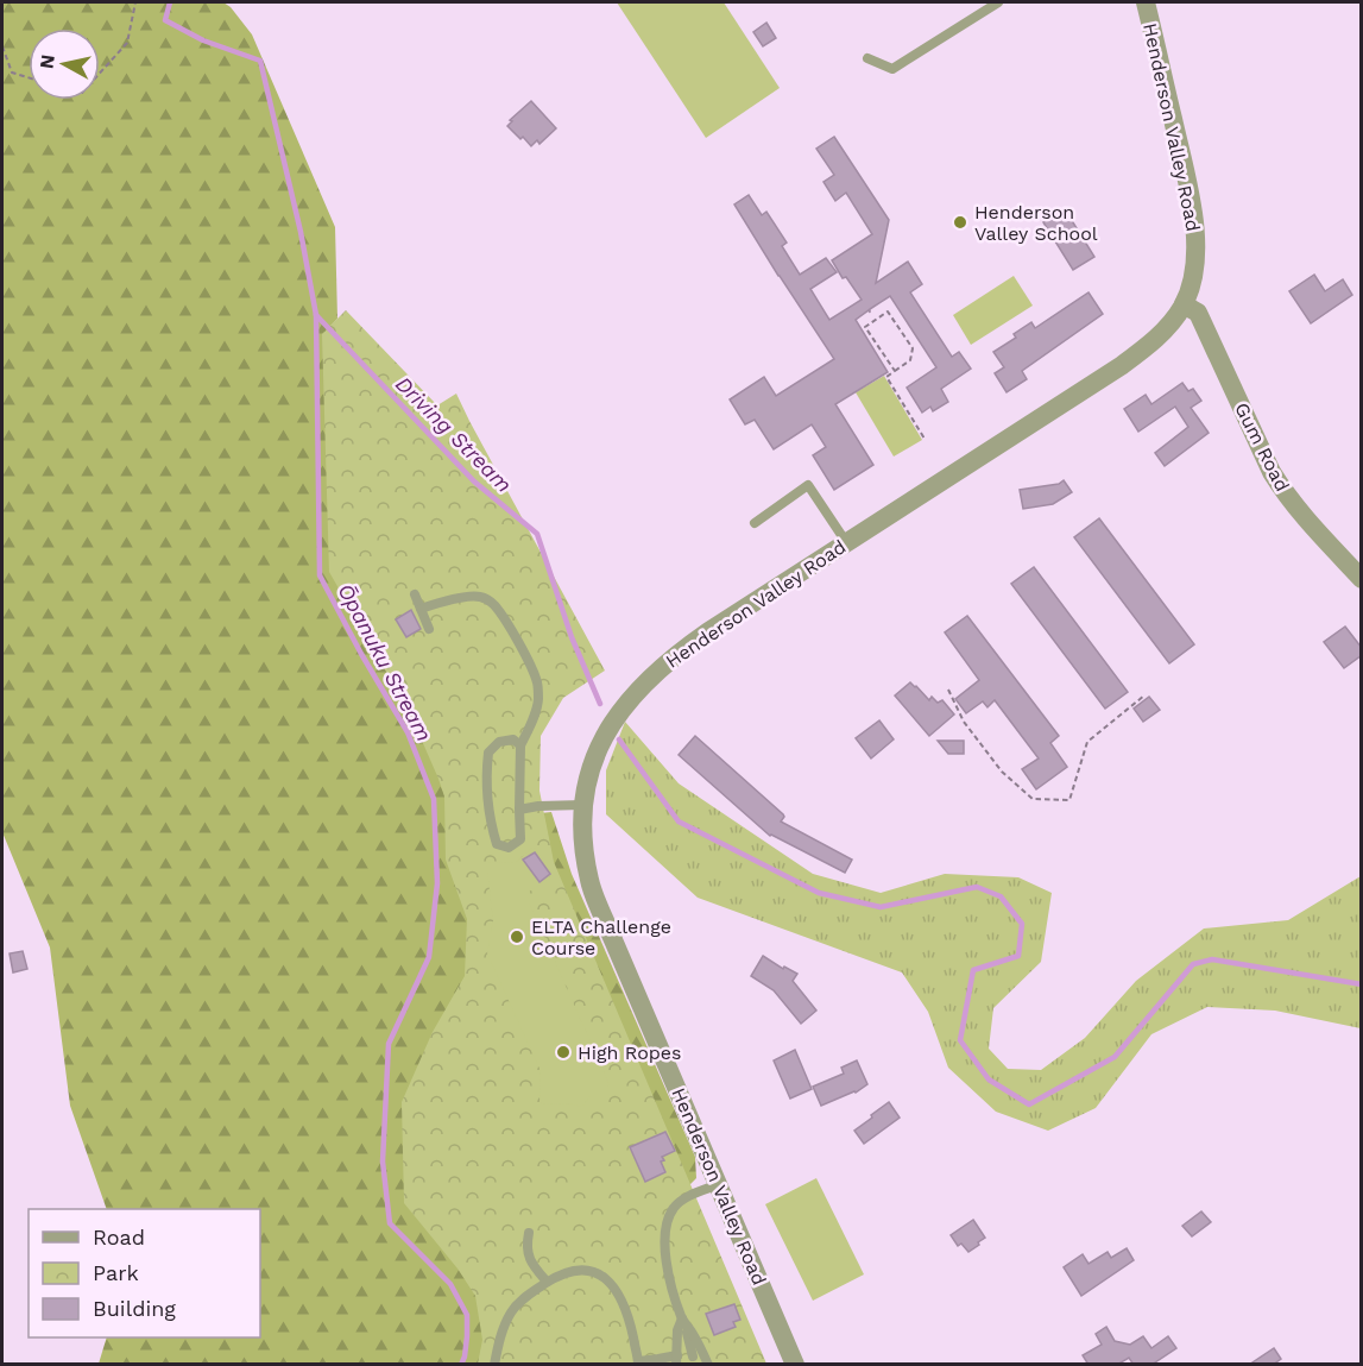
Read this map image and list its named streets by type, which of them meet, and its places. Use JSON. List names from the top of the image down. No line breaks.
{"streets":{"street":["Henderson Valley Road","Gum Road"]},"crossings":[["Henderson Valley Road","Gum Road"]],"water":["Driving Stream","Ōpanuku Stream"],"places":["Henderson Valley School","ELTA Challenge Course","High Ropes"],"legend":["Road","Park","Building"],"north":"left"}
